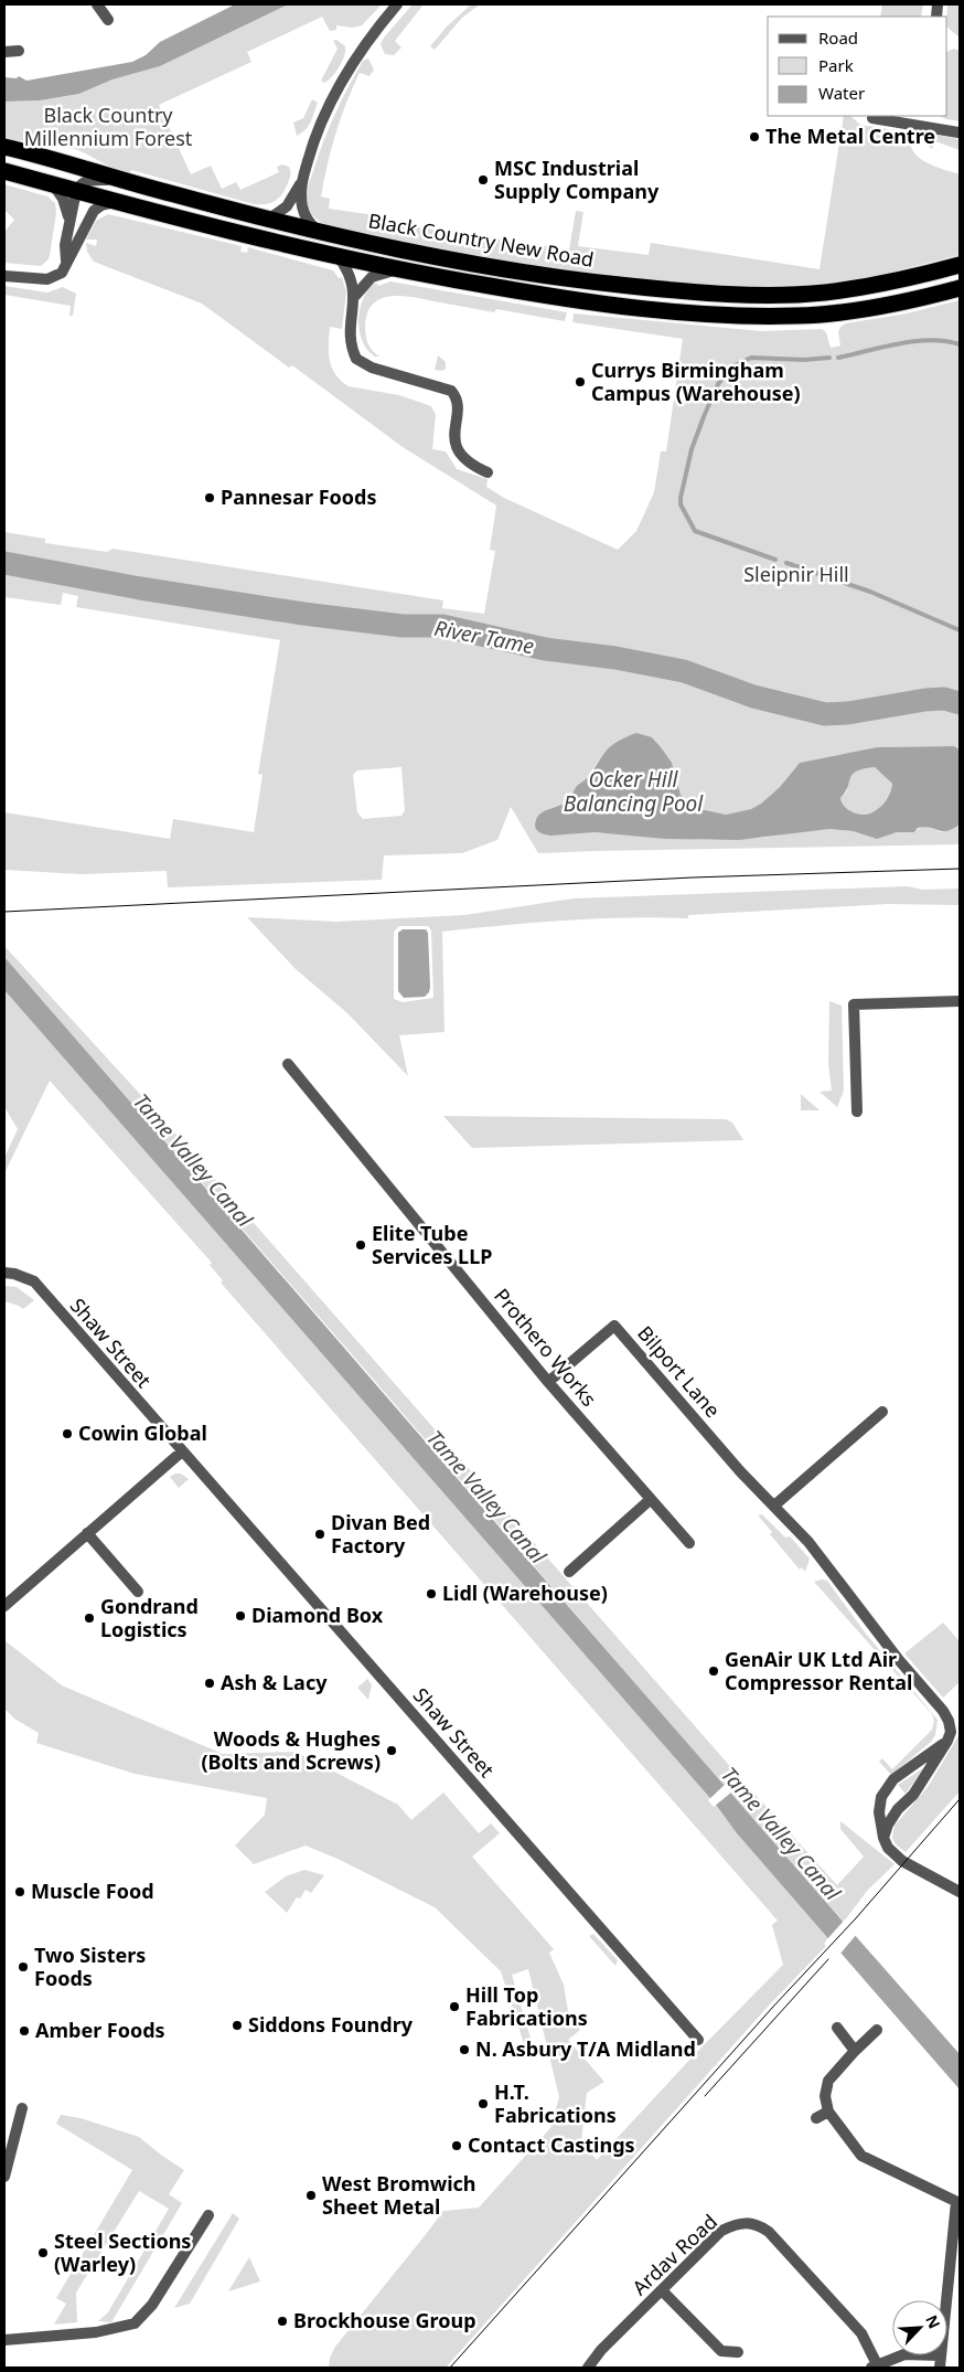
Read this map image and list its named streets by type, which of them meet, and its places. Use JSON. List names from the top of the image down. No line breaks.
{"streets":{"highway":["Black Country New Road"],"street":["Shaw Street","Prothero Works","Bilport Lane","Ardav Road"]},"crossings":[["Prothero Works","Bilport Lane"]],"water":["River Tame","Ocker Hill Balancing Pool","Tame Valley Canal"],"parks":["Black Country Millennium Forest","Sleipnir Hill"],"places":["The Metal Centre","MSC Industrial Supply Company","Currys Birmingham Campus (Warehouse)","Pannesar Foods","Elite Tube Services LLP","Cowin Global","Divan Bed Factory","Lidl (Warehouse)","Diamond Box","Gondrand Logistics","GenAir UK Ltd Air Compressor Rental","Ash & Lacy","Woods & Hughes (Bolts and Screws)","Muscle Food","Two Sisters Foods","Hill Top Fabrications","Siddons Foundry","Amber Foods","N. Asbury T/A Midland","H.T. Fabrications","Contact Castings","West Bromwich Sheet Metal","Steel Sections (Warley)","Brockhouse Group"],"legend":["Road","Park","Water"],"north":"top right"}
